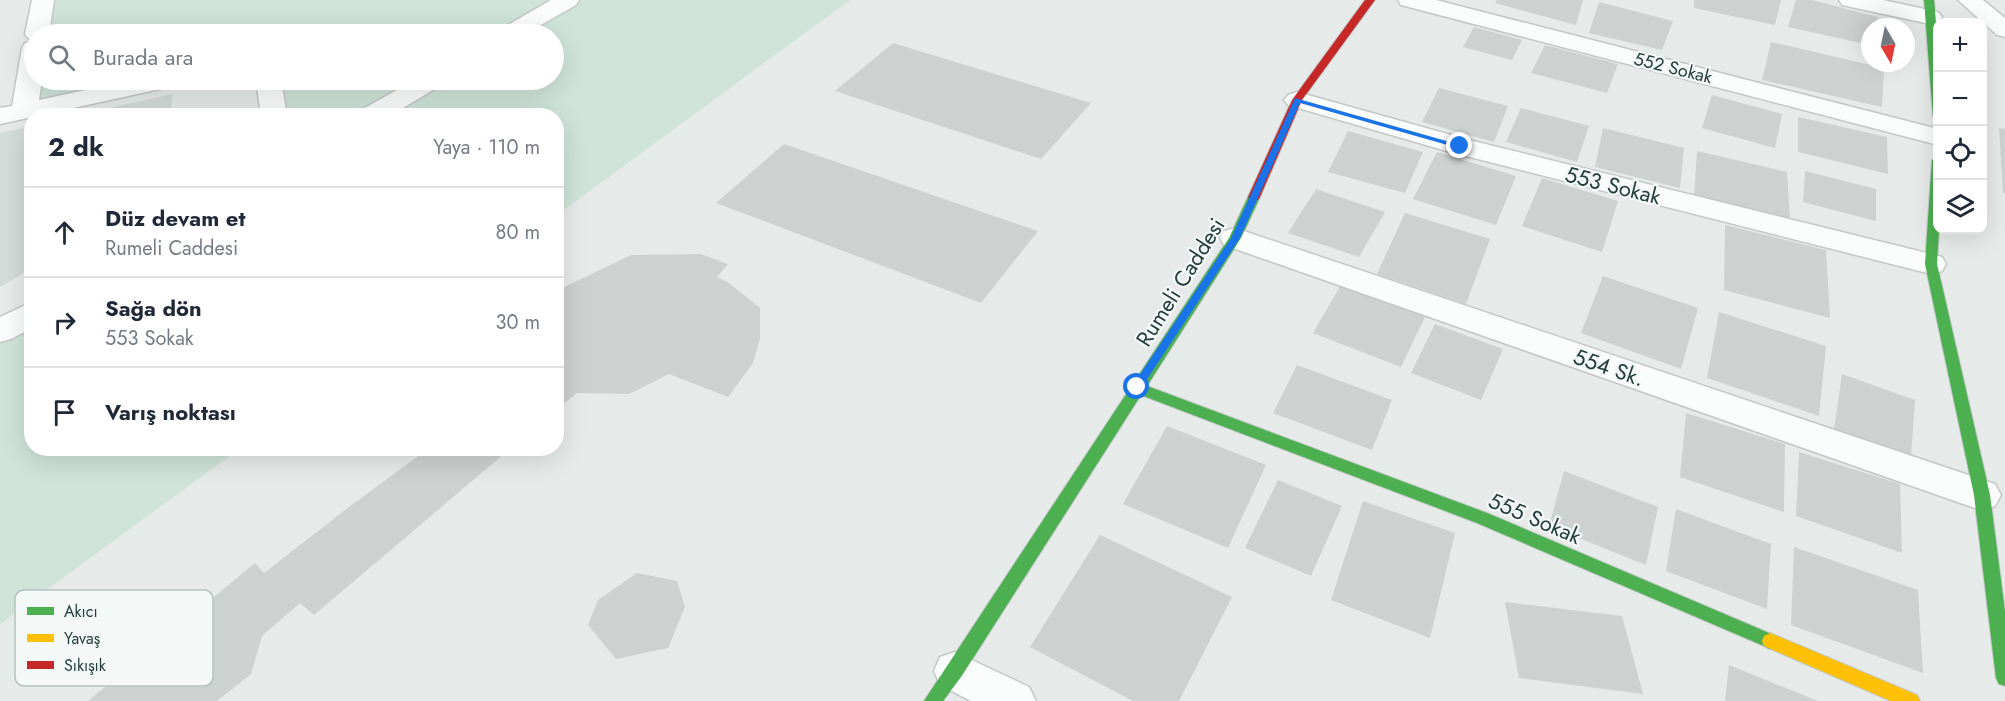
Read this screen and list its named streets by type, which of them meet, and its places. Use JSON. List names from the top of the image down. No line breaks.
{"streets":{"street":["552 Sokak","553 Sokak","Rumeli Caddesi","554 Sk.","555 Sokak"]},"crossings":[["553 Sokak","Rumeli Caddesi"],["Rumeli Caddesi","554 Sk."],["Rumeli Caddesi","555 Sokak"]],"legend":["Akıcı","Yavaş","Sıkışık"],"north":"bottom","page":{"map_buttons":["+","−"],"search":"Burada ara","heading":["2 dk","Yaya · 110 m"],"list":[["Düz devam et","Rumeli Caddesi","80 m"],["Sağa dön","553 Sokak","30 m"],"Varış noktası"]}}
